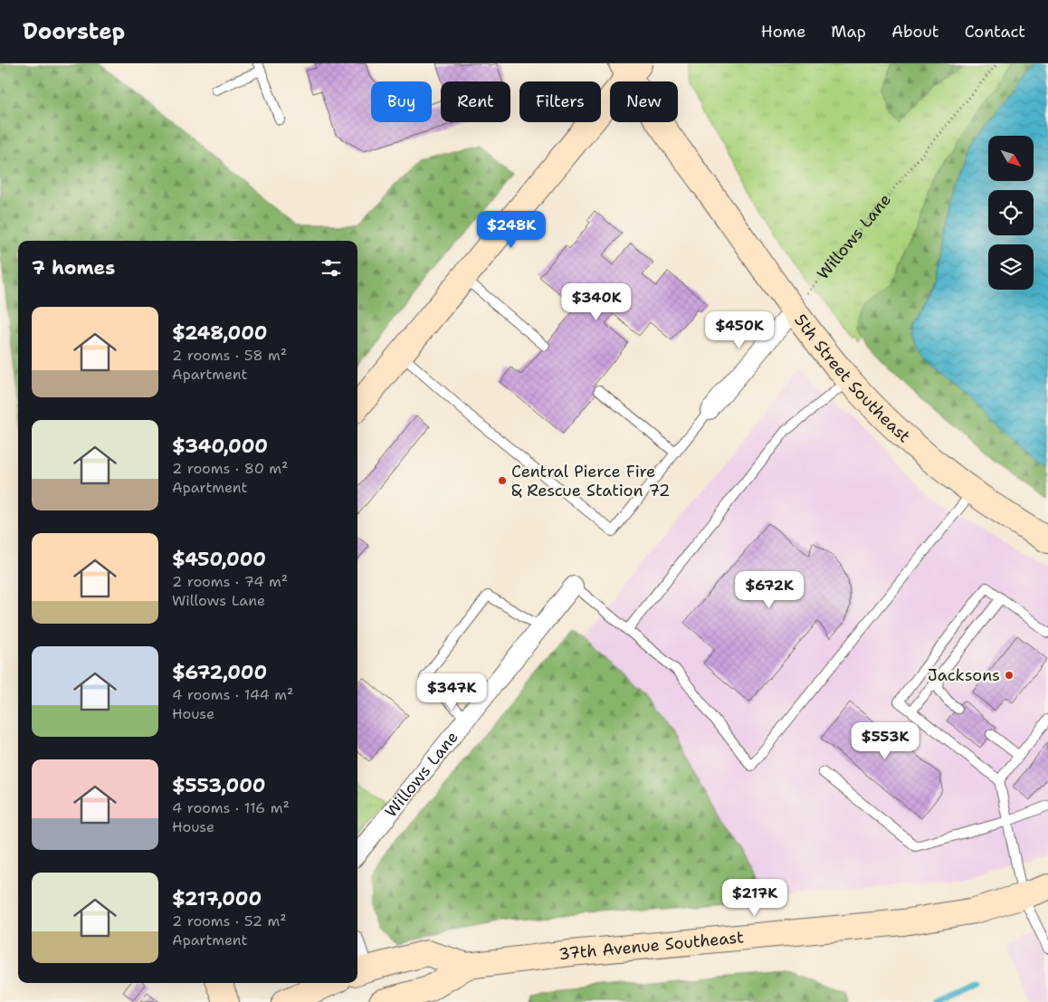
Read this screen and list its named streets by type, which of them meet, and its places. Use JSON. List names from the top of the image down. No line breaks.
{"streets":{"main road":["5th Street Southeast","37th Avenue Southeast"],"street":["Willows Lane"]},"crossings":[["Willows Lane","5th Street Southeast"]],"places":["Central Pierce Fire & Rescue Station 72","Jacksons"],"north":"bottom right","page":{"header":"Doorstep","nav":["Home","Map","About","Contact"],"chip":["Buy","Rent","Filters","New"],"price":["$248K","$340K","$450K","$672K","$347K","$553K","$217K"],"heading":"7 homes","list":[{"name":"$248,000","note":"2 rooms · 58 m² · Apartment"},{"name":"$340,000","note":"2 rooms · 80 m² · Apartment"},{"name":"$450,000","note":"2 rooms · 74 m² · Willows Lane"},{"name":"$672,000","note":"4 rooms · 144 m² · House"},{"name":"$553,000","note":"4 rooms · 116 m² · House"},{"name":"$217,000","note":"2 rooms · 52 m² · Apartment"}]}}
